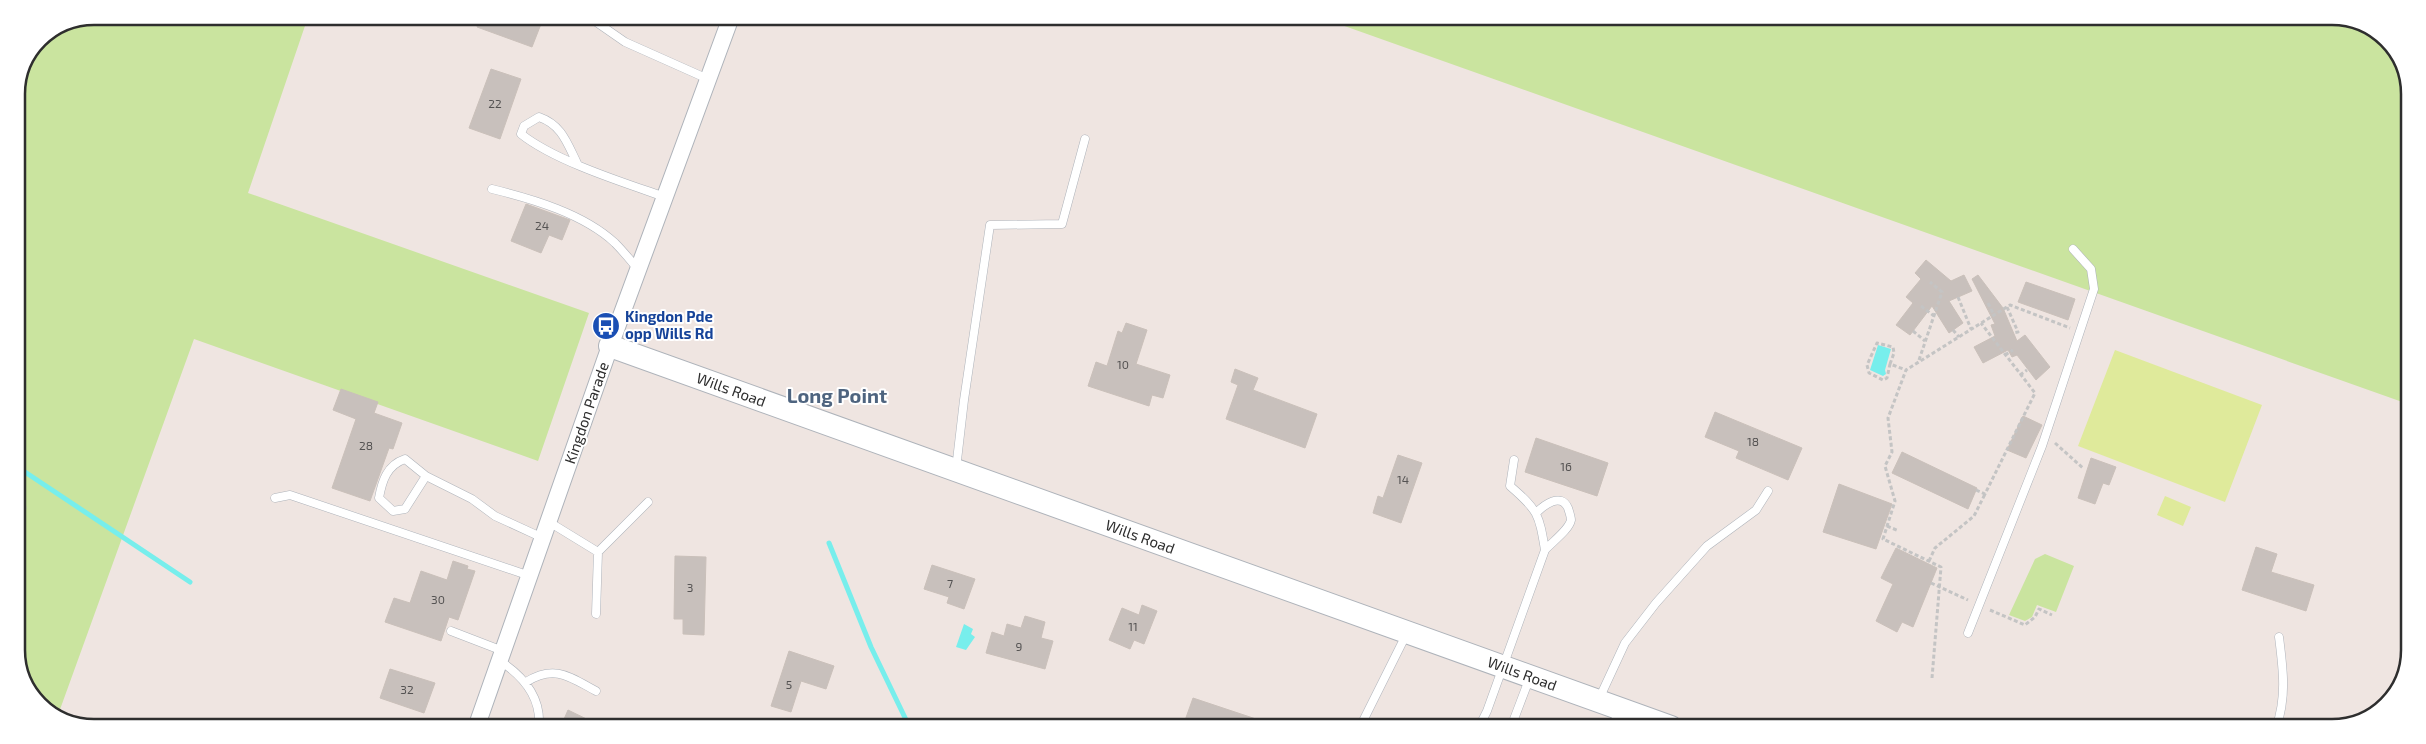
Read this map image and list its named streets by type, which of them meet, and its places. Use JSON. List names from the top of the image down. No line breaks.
{"streets":{"street":["Wills Road","Kingdon Parade"]},"crossings":[["Wills Road","Kingdon Parade"]],"districts":["Long Point"],"places":{"bus stop":["Kingdon Pde opp Wills Rd"]},"house_numbers":["22","24","10","18","28","16","14","7","3","30","11","9","5","32"]}
